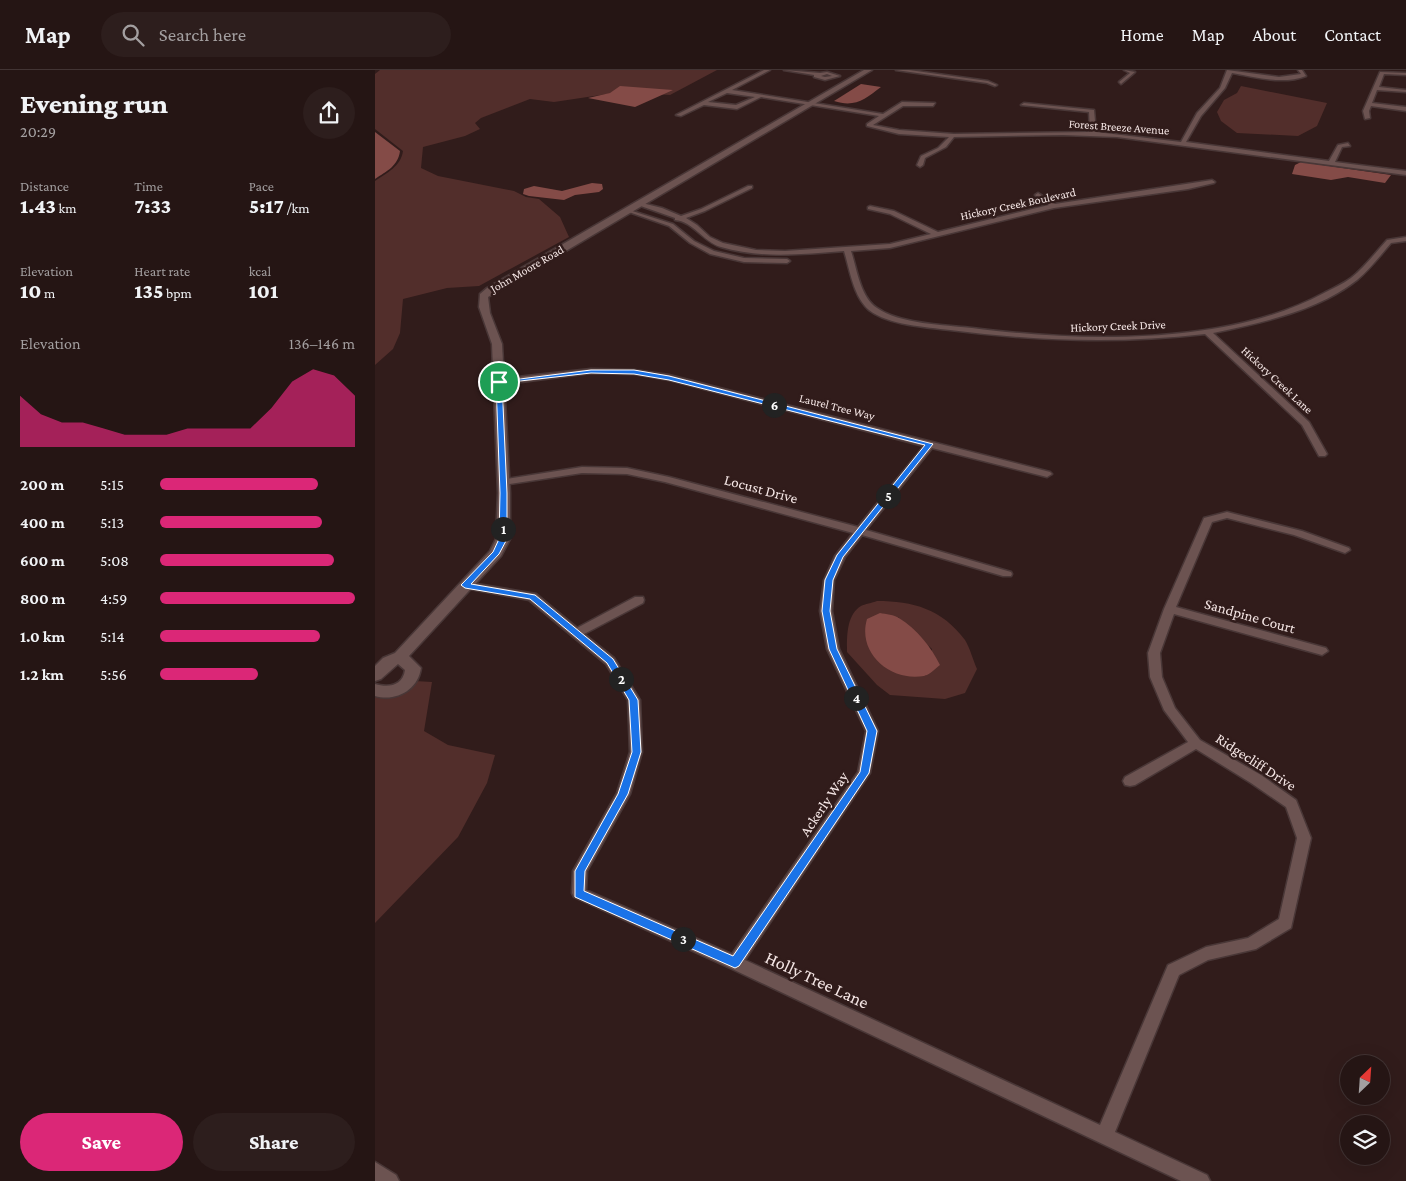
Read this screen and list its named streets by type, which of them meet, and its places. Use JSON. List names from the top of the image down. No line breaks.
{"streets":{"street":["Forest Breeze Avenue","Hickory Creek Boulevard","John Moore Road","Hickory Creek Drive","Hickory Creek Lane","Laurel Tree Way","Locust Drive","Sandpine Court","Ridgecliff Drive","Ackerly Way","Holly Tree Lane"]},"crossings":[["Hickory Creek Boulevard","John Moore Road"],["Hickory Creek Boulevard","Hickory Creek Drive"],["John Moore Road","Laurel Tree Way"],["John Moore Road","Locust Drive"],["John Moore Road","Holly Tree Lane"],["Hickory Creek Drive","Hickory Creek Lane"],["Laurel Tree Way","Ackerly Way"],["Locust Drive","Ackerly Way"],["Sandpine Court","Ridgecliff Drive"],["Ridgecliff Drive","Holly Tree Lane"],["Ackerly Way","Holly Tree Lane"]],"north":"top right","page":{"header":"Map","search":"Search here","nav":["Home","Map","About","Contact"],"heading":["Evening run","20:29"],"stats":[["Distance","1.43 km"],["Time","7:33"],["Pace","5:17 /km"],["Elevation","10 m"],["Heart rate","135 bpm"],["kcal","101"]],"chart":["Elevation","136–146 m"],"pins":["6","5","1","2","4","3"],"list":[{"name":"200 m","note":"5:15"},{"name":"400 m","note":"5:13"},{"name":"600 m","note":"5:08"},{"name":"800 m","note":"4:59"},{"name":"1.0 km","note":"5:14"},{"name":"1.2 km","note":"5:56"}],"buttons":["Save","Share"]}}
